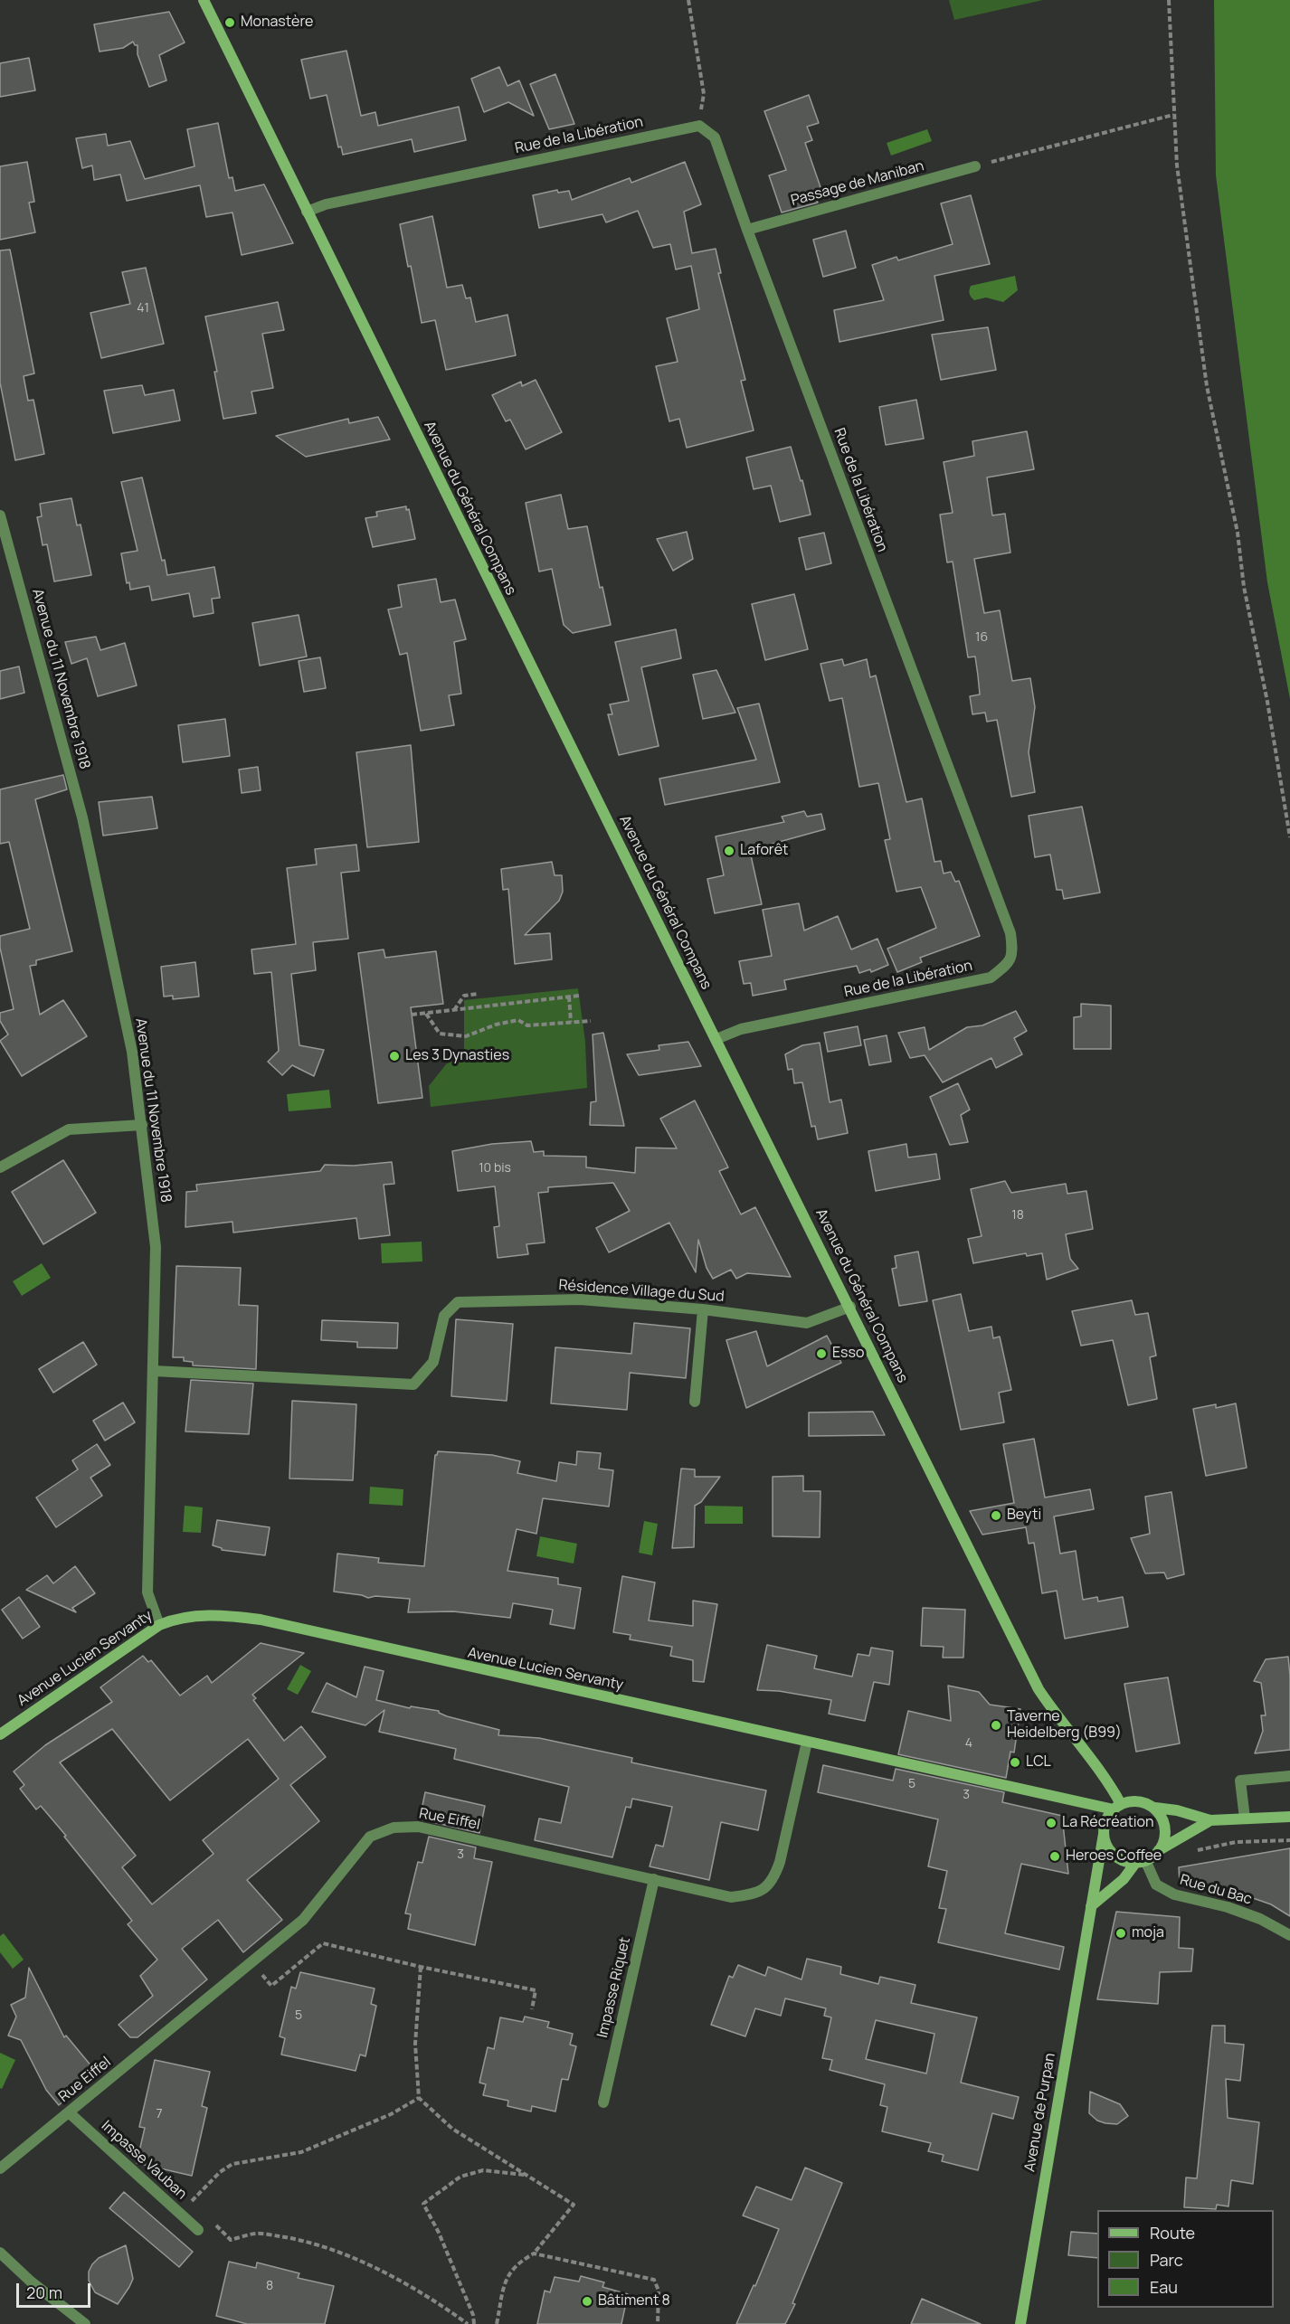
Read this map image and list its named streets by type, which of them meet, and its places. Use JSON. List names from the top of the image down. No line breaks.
{"streets":{"main road":["Avenue du Général Compans","Avenue Lucien Servanty","Avenue de Purpan"],"street":["Rue de la Libération","Passage de Maniban","Avenue du 11 Novembre 1918","Résidence Village du Sud","Rue Eiffel","Rue du Bac","Impasse Riquet","Impasse Vauban"]},"crossings":[["Rue de la Libération","Passage de Maniban"],["Rue de la Libération","Avenue du Général Compans"],["Avenue du Général Compans","Résidence Village du Sud"],["Avenue du Général Compans","Avenue Lucien Servanty"],["Avenue du Général Compans","Rue du Bac"],["Avenue du Général Compans","Avenue de Purpan"],["Avenue du 11 Novembre 1918","Résidence Village du Sud"],["Avenue du 11 Novembre 1918","Avenue Lucien Servanty"],["Avenue Lucien Servanty","Rue Eiffel"],["Avenue Lucien Servanty","Rue du Bac"],["Avenue Lucien Servanty","Avenue de Purpan"],["Rue Eiffel","Impasse Riquet"],["Rue Eiffel","Impasse Vauban"],["Rue du Bac","Avenue de Purpan"]],"places":["Monastère","Laforêt","Les 3 Dynasties","Esso","Beyti","Taverne Heidelberg (B99)","LCL","La Récréation","Heroes Coffee","moja","Bâtiment 8"],"house_numbers":["41","16","10 bis","18","4","5","3","3","5","7","8"],"legend":["Route","Parc","Eau"],"scale_bar":"20 m"}
